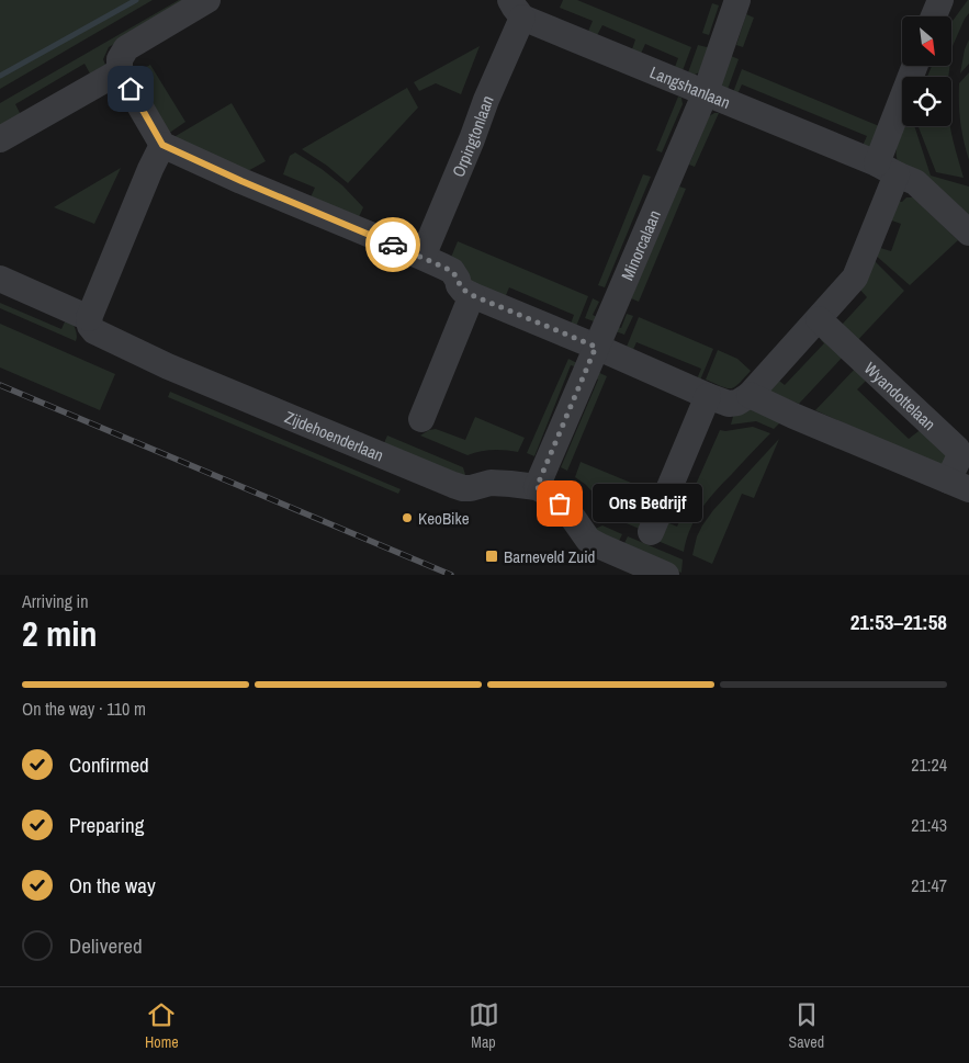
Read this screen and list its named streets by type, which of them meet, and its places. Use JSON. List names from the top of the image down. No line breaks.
{"streets":{"street":["Langshanlaan","Orpingtonlaan","Minorcalaan","Wyandottelaan","Zijdehoenderlaan"]},"crossings":[["Langshanlaan","Orpingtonlaan"],["Langshanlaan","Minorcalaan"],["Minorcalaan","Zijdehoenderlaan"]],"places":{"other":["Ons Bedrijf","KeoBike"],"transit":["Barneveld Zuid"]},"north":"bottom right","page":{"bubble":"Ons Bedrijf","heading":["2 min","Arriving in","21:53–21:58"],"bar":"On the way · 110 m","list":[["Confirmed","21:24"],["Preparing","21:43"],["On the way","21:47"],"Delivered"],"tabs":["Home","Map","Saved"]}}
